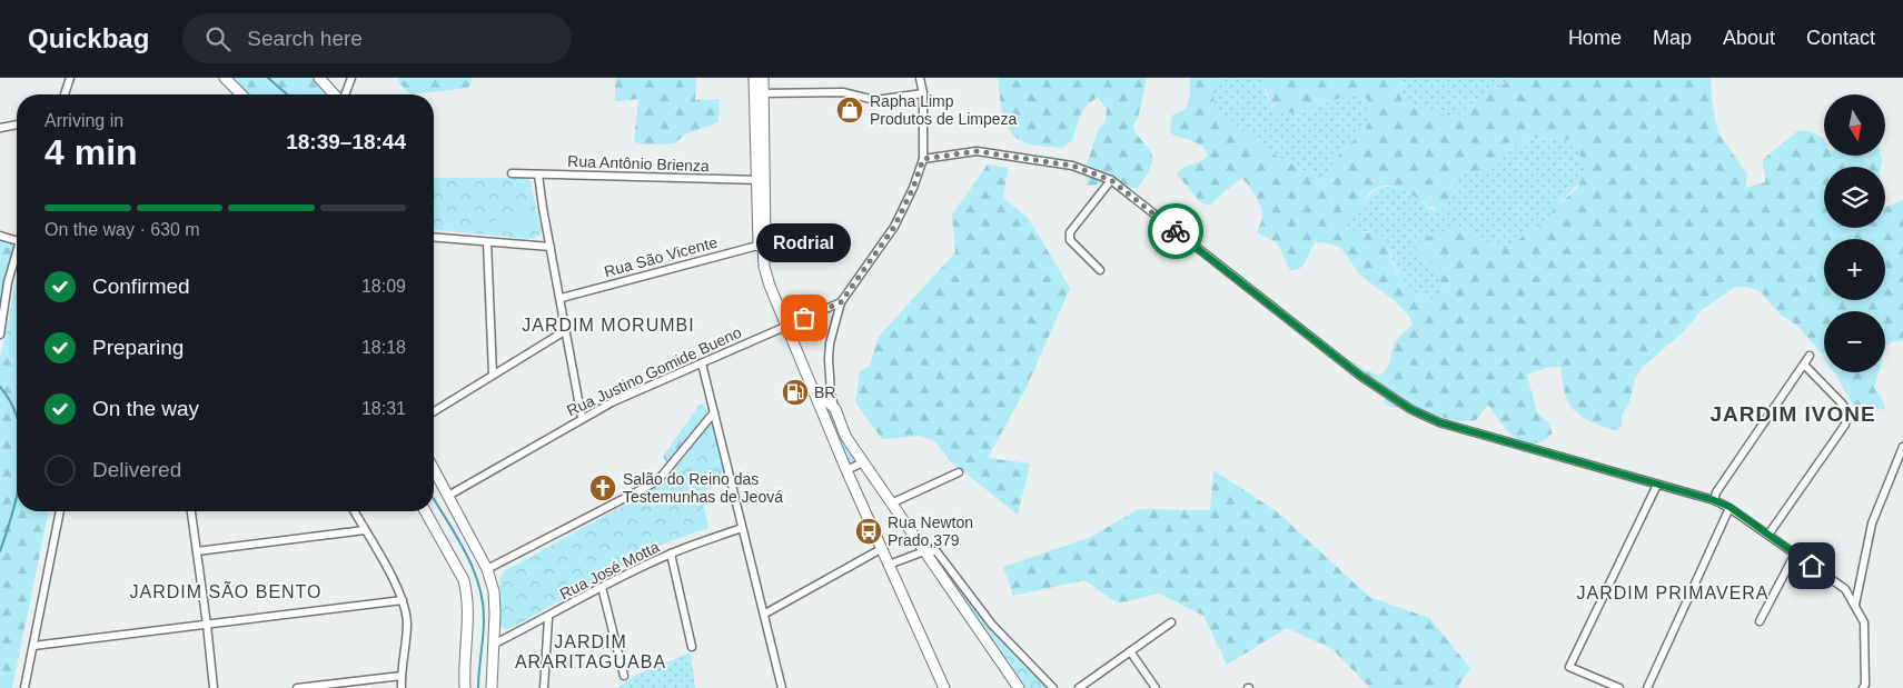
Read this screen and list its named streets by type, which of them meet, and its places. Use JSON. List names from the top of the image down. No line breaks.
{"streets":{"street":["Rua Antônio Brienza","Rua São Vicente","Rua Justino Gomide Bueno","Rua José Motta"]},"districts":["JARDIM MORUMBI","JARDIM IVONE","JARDIM SÃO BENTO","JARDIM PRIMAVERA","JARDIM ARARITAGUABA"],"places":{"shop":["Rapha Limp Produtos de Limpeza"],"other":["Rodrial"],"fuel station":["BR"],"church":["Salão do Reino das Testemunhas de Jeová"],"bus stop":["Rua Newton Prado,379"]},"north":"bottom","page":{"header":"Quickbag","search":"Search here","nav":["Home","Map","About","Contact"],"map_buttons":["+","−"],"heading":["4 min","Arriving in","18:39–18:44"],"bar":"On the way · 630 m","bubble":"Rodrial","list":[["Confirmed","18:09"],["Preparing","18:18"],["On the way","18:31"],"Delivered"]}}
